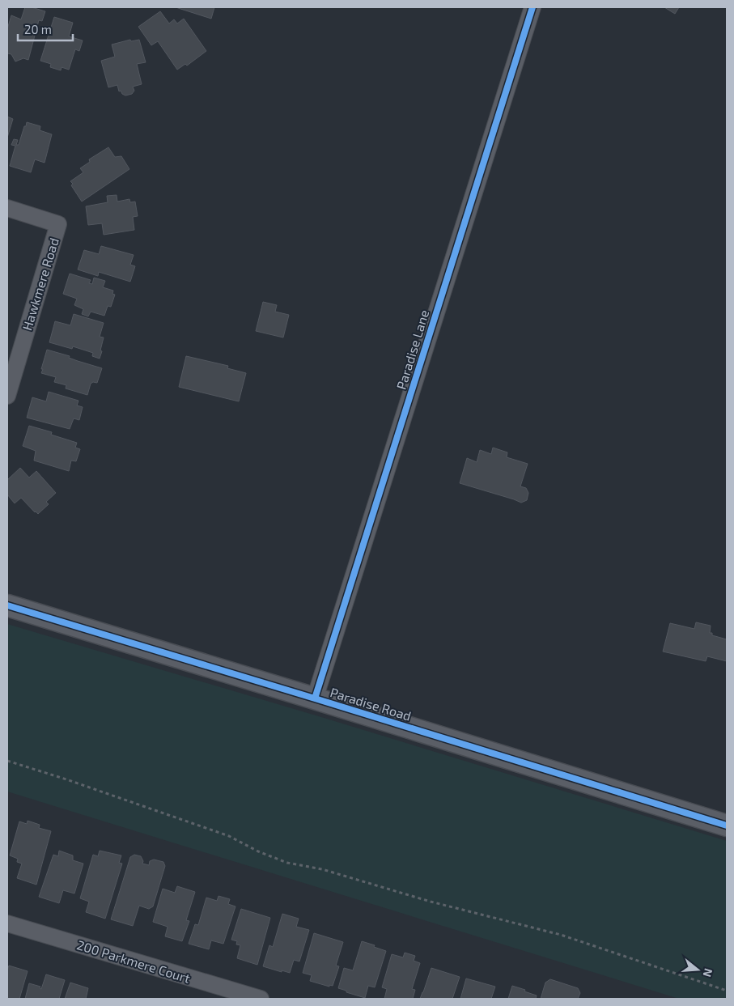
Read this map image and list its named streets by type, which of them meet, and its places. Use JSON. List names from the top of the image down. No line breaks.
{"streets":{"street":["Hawkmere Road","Paradise Lane","Paradise Road","200 Parkmere Court"]},"crossings":[["Paradise Lane","Paradise Road"]],"scale_bar":"20 m","north":"right"}
